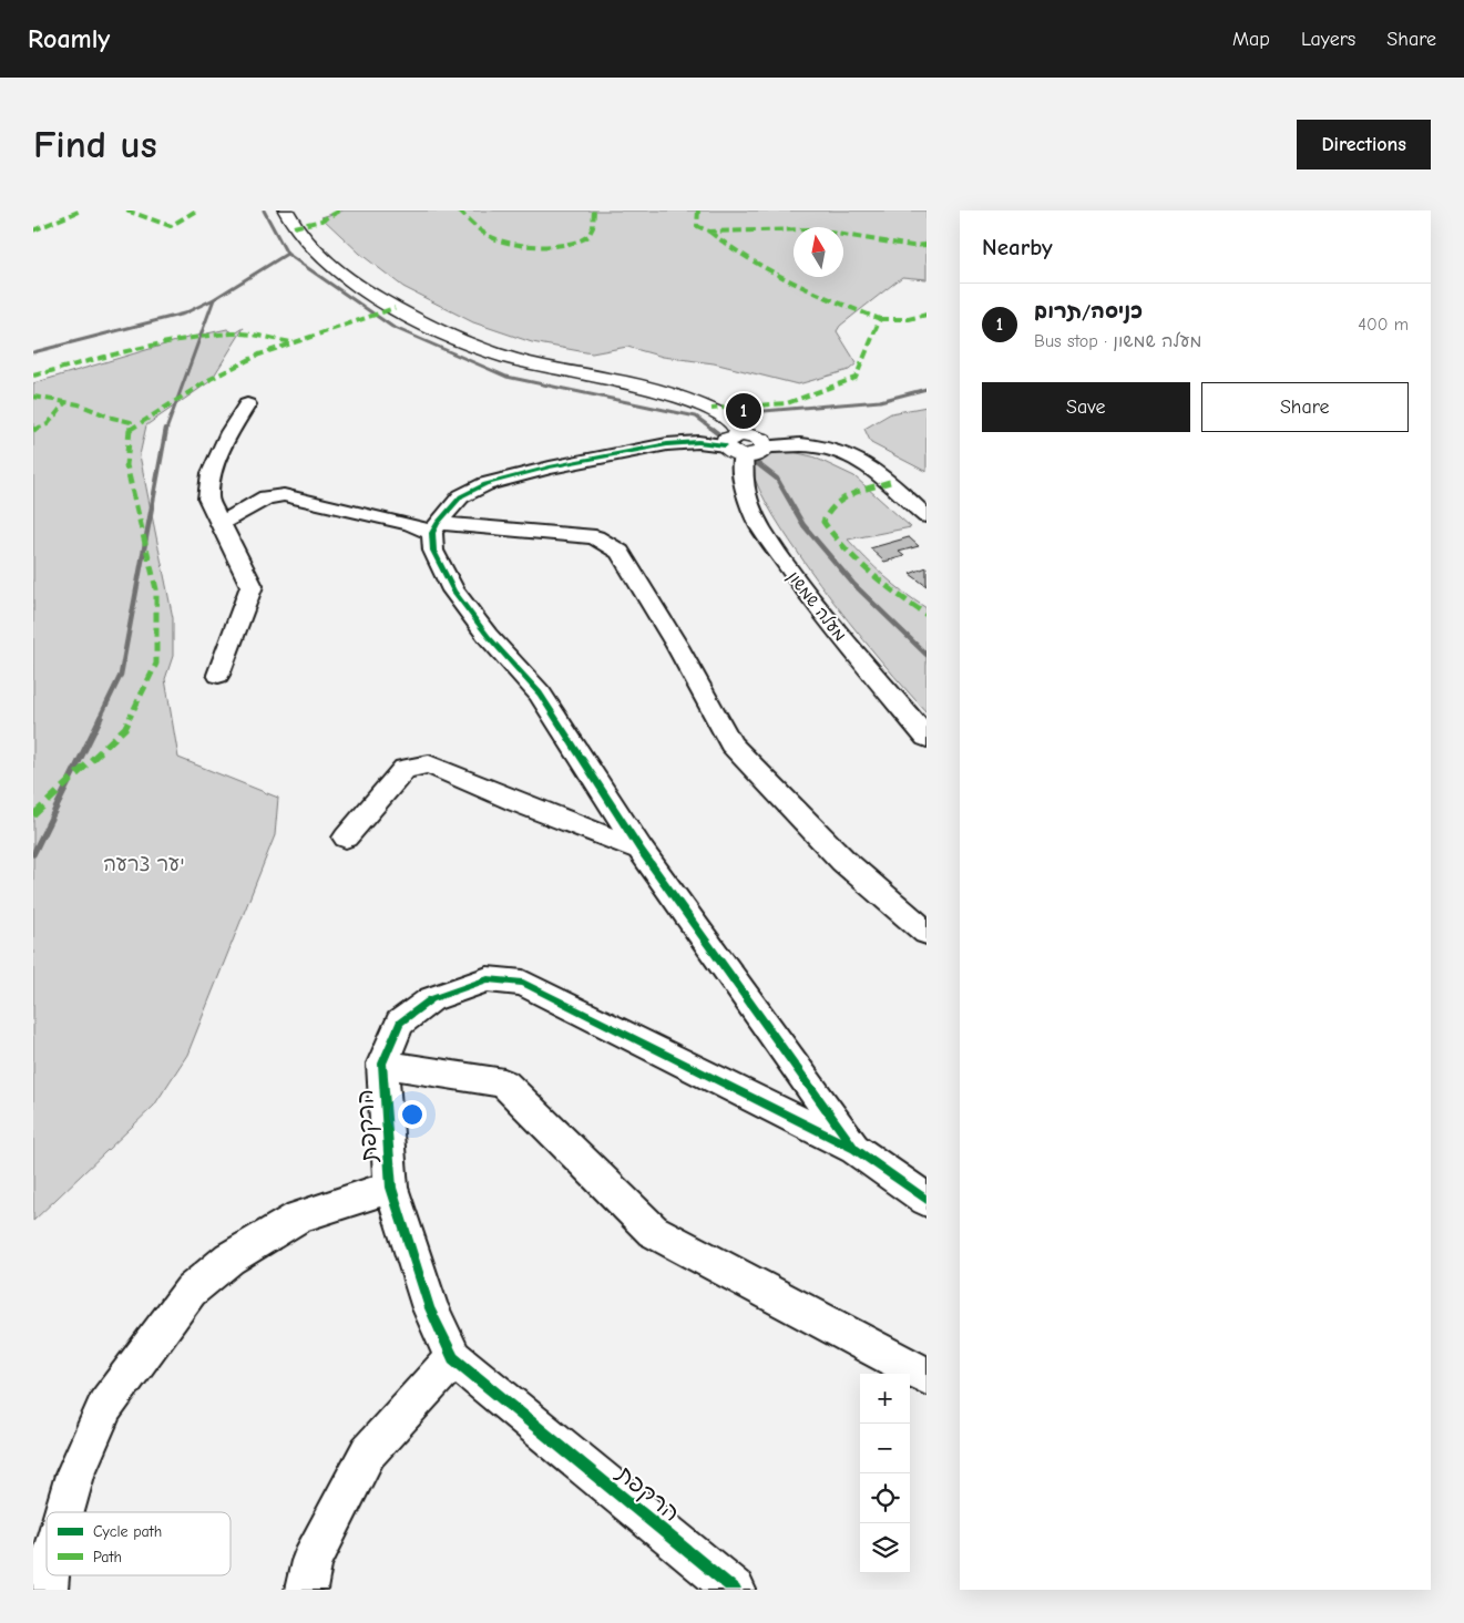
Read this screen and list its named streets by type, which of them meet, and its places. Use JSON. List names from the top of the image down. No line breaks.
{"streets":{"street":["מעלה שמשון","הרקפת"]},"parks":["יער צרעה"],"legend":["Cycle path","Path"],"north":"top","page":{"header":"Roamly","nav":["Map","Layers","Share"],"buttons":["Directions",["Save","Share"]],"title":"Find us","heading":"Nearby","list":[{"mark":"1","name":"כניסה/תרום","note":"Bus stop · מעלה שמשון","value":"400 m"}],"pins":"1","map_buttons":["+","−"]}}
